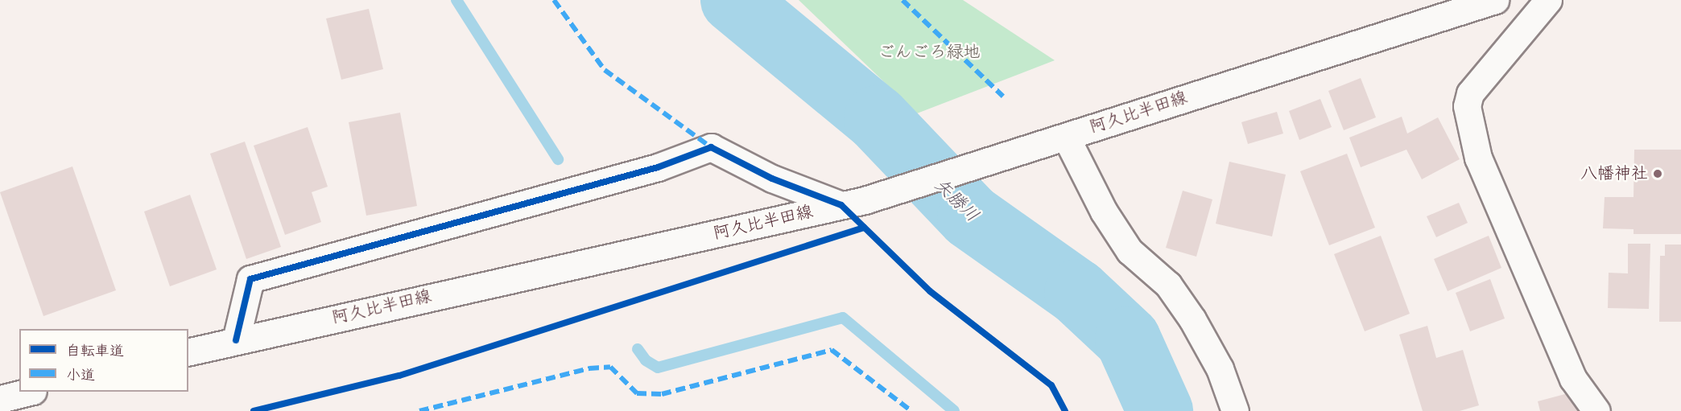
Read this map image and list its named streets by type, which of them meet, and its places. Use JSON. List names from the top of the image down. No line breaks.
{"streets":{"street":["阿久比半田線"]},"water":["矢勝川"],"parks":["ごんごろ緑地"],"places":["八幡神社"],"legend":["自転車道","小道"]}
